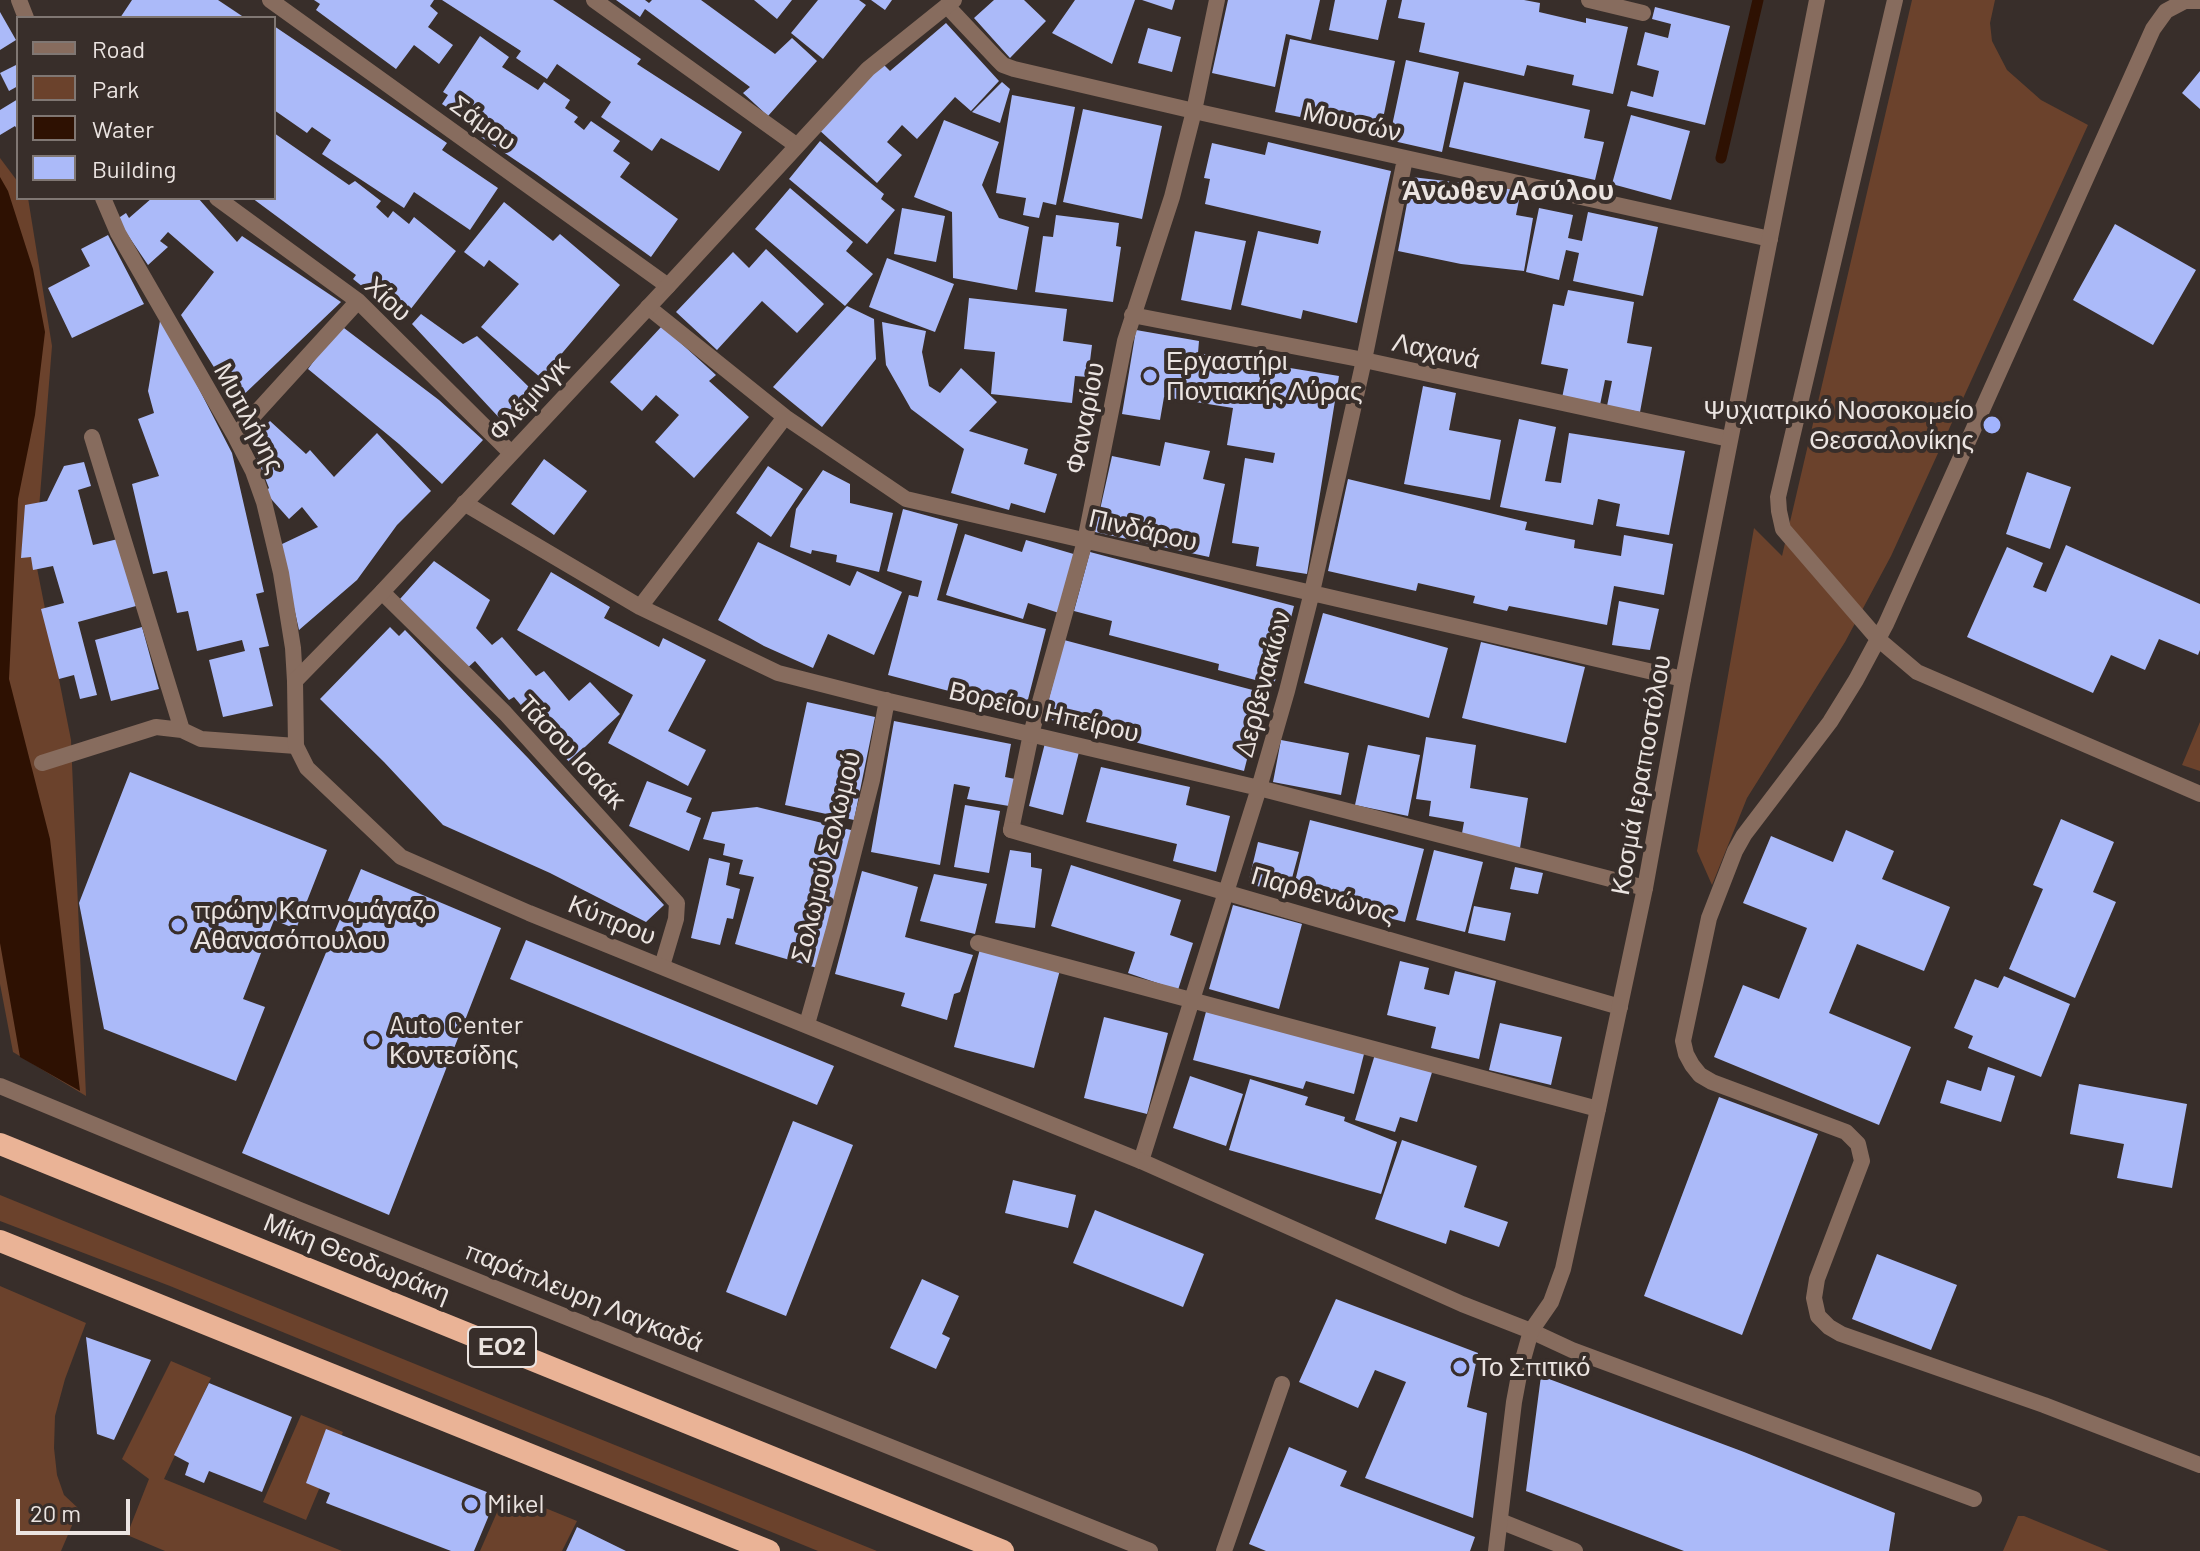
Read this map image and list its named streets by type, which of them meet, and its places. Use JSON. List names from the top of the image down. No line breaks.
{"streets":{"highway":["Μίκη Θεοδωράκη","ΕΟ2"],"street":["Μουσών","Σάμου","Χίου","Λαχανά","Φλέμινγκ","Μυτιλήνης","Φαναρίου","Πινδάρου","Δερβενακίων","Βορείου Ηπείρου","Τάσου Ισαάκ","Κοσμά Ιεραποστόλου","Σολωμού Σολωμού","Παρθενώνος","Κύπρου","παράπλευρη Λαγκαδά"]},"crossings":[["Μουσών","Φλέμινγκ"],["Μουσών","Φαναρίου"],["Μουσών","Δερβενακίων"],["Μουσών","Κοσμά Ιεραποστόλου"],["Σάμου","Φλέμινγκ"],["Χίου","Φλέμινγκ"],["Λαχανά","Φαναρίου"],["Λαχανά","Δερβενακίων"],["Λαχανά","Κοσμά Ιεραποστόλου"],["Φλέμινγκ","Μυτιλήνης"],["Φλέμινγκ","Πινδάρου"],["Φλέμινγκ","Βορείου Ηπείρου"],["Φλέμινγκ","Τάσου Ισαάκ"],["Φαναρίου","Πινδάρου"],["Φαναρίου","Βορείου Ηπείρου"],["Φαναρίου","Παρθενώνος"],["Πινδάρου","Δερβενακίων"],["Πινδάρου","Κοσμά Ιεραποστόλου"],["Δερβενακίων","Βορείου Ηπείρου"],["Δερβενακίων","Παρθενώνος"],["Δερβενακίων","Κύπρου"],["Βορείου Ηπείρου","Κοσμά Ιεραποστόλου"],["Βορείου Ηπείρου","Σολωμού Σολωμού"],["Τάσου Ισαάκ","Κύπρου"],["Κοσμά Ιεραποστόλου","Παρθενώνος"],["Κοσμά Ιεραποστόλου","Κύπρου"],["Σολωμού Σολωμού","Κύπρου"]],"districts":["Άνωθεν Ασύλου"],"places":["Εργαστήρι Ποντιακής Λύρας","Ψυχιατρικό Νοσοκομείο Θεσσαλονίκης","πρώην Καπνομάγαζο Αθανασόπουλου","Auto Center Κοντεσίδης","Το Σπιτικό","Mikel"],"legend":["Road","Park","Water","Building"],"scale_bar":"20 m"}
